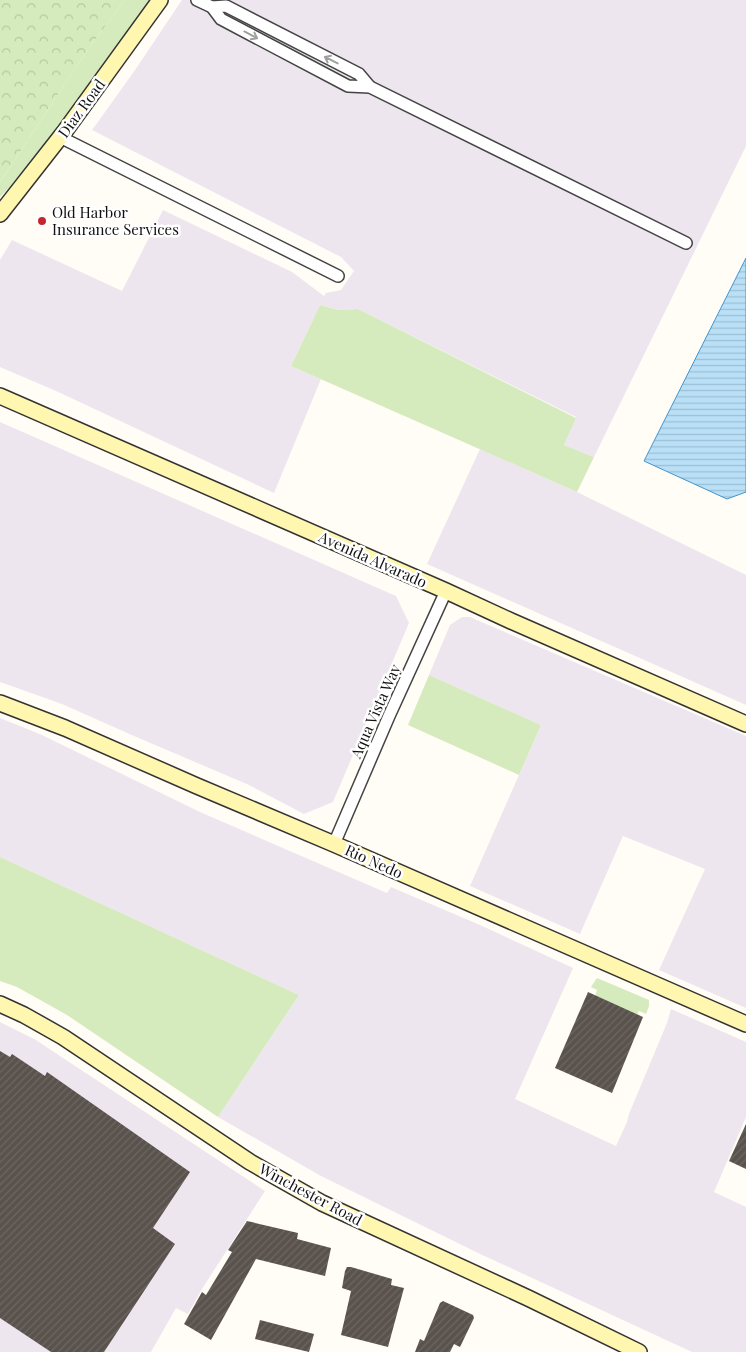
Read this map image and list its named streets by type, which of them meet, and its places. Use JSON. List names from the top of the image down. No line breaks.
{"streets":{"street":["Diaz Road","Avenida Alvarado","Aqua Vista Way","Rio Nedo","Winchester Road"]},"crossings":[["Avenida Alvarado","Aqua Vista Way"],["Aqua Vista Way","Rio Nedo"]],"places":["Old Harbor Insurance Services"]}
